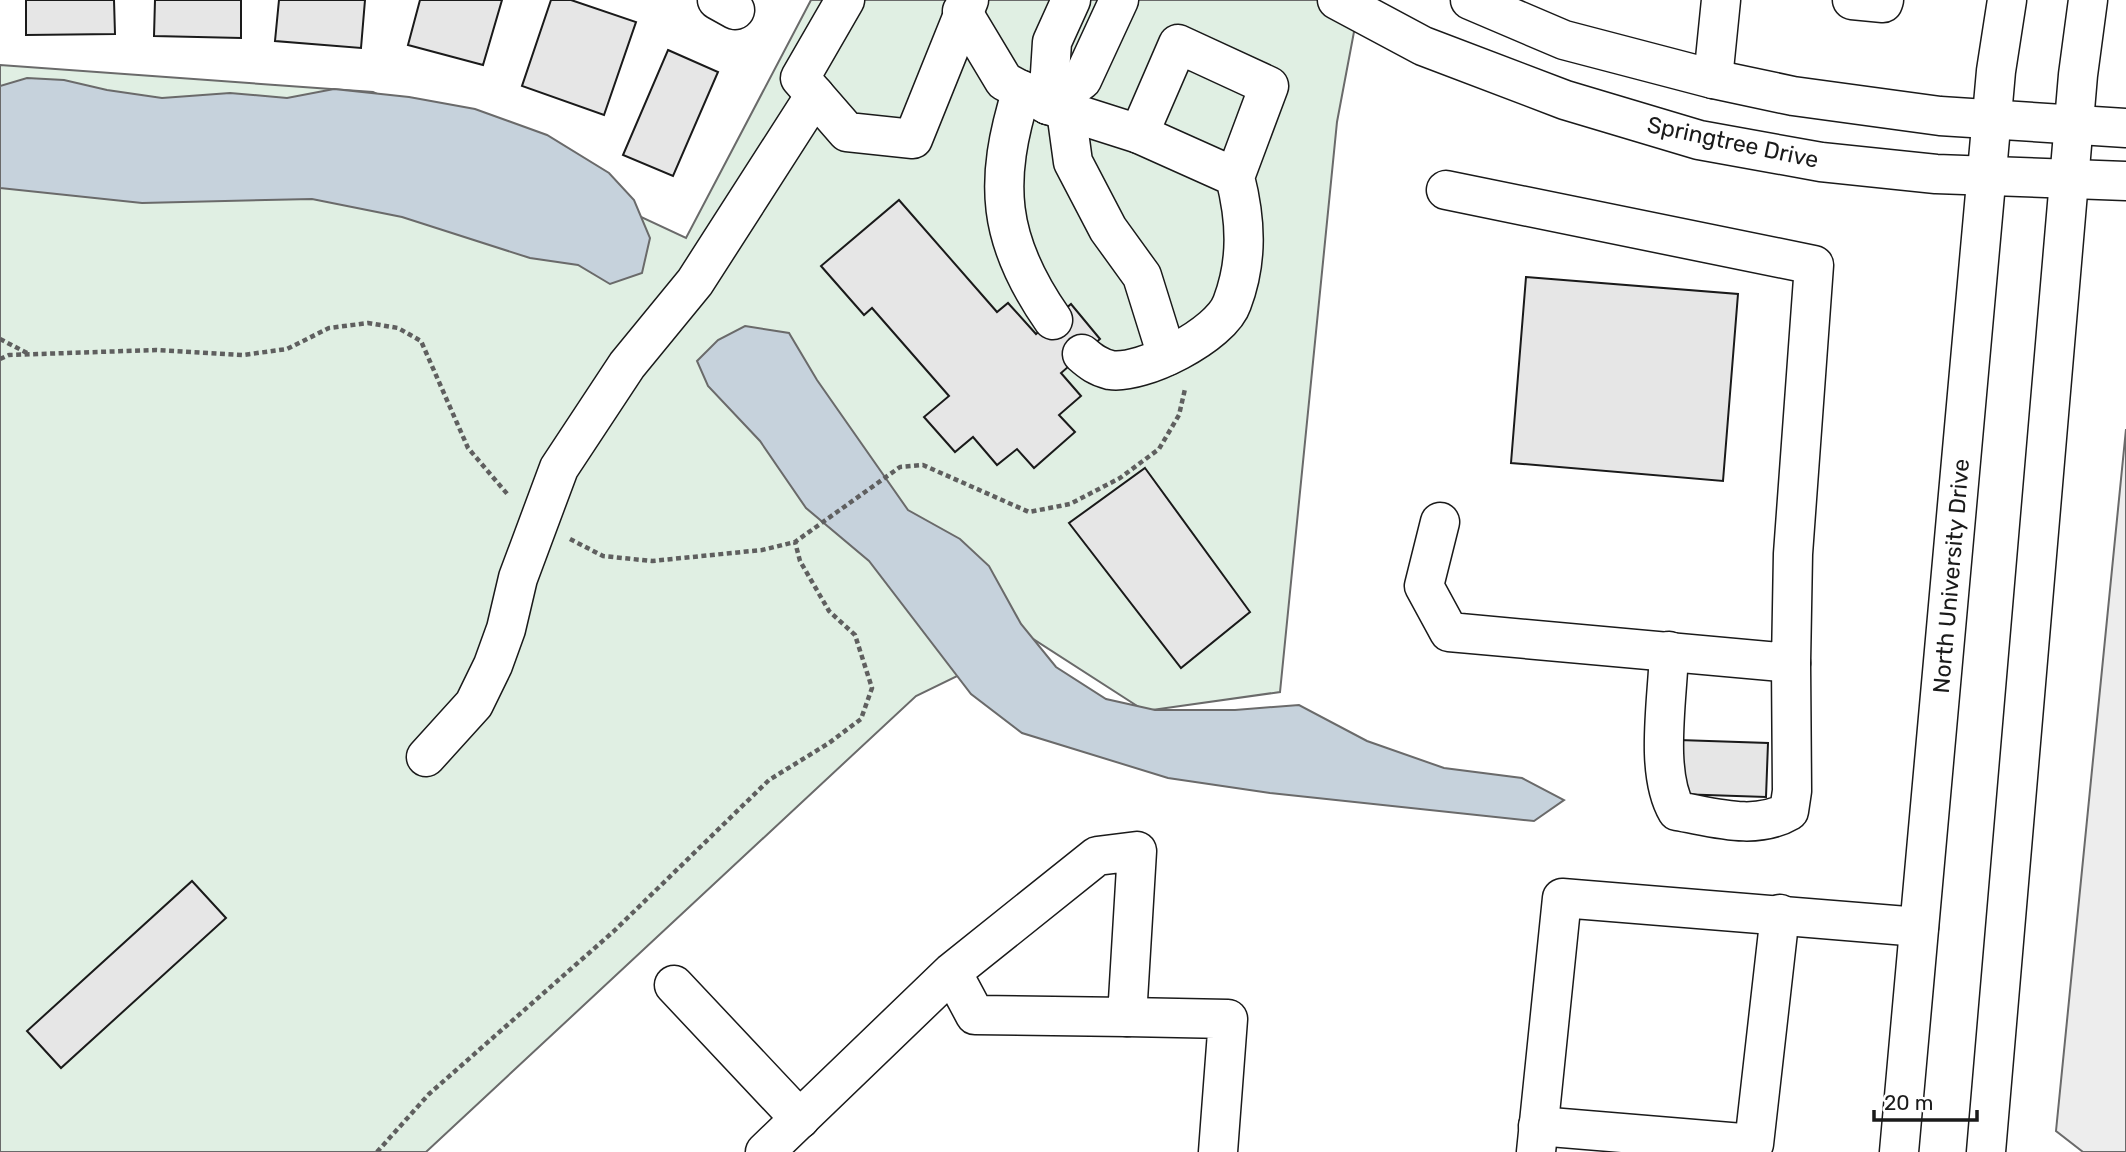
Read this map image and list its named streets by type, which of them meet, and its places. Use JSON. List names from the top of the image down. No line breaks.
{"streets":{"main road":["Springtree Drive","North University Drive"]},"crossings":[["Springtree Drive","North University Drive"]],"scale_bar":"20 m"}
